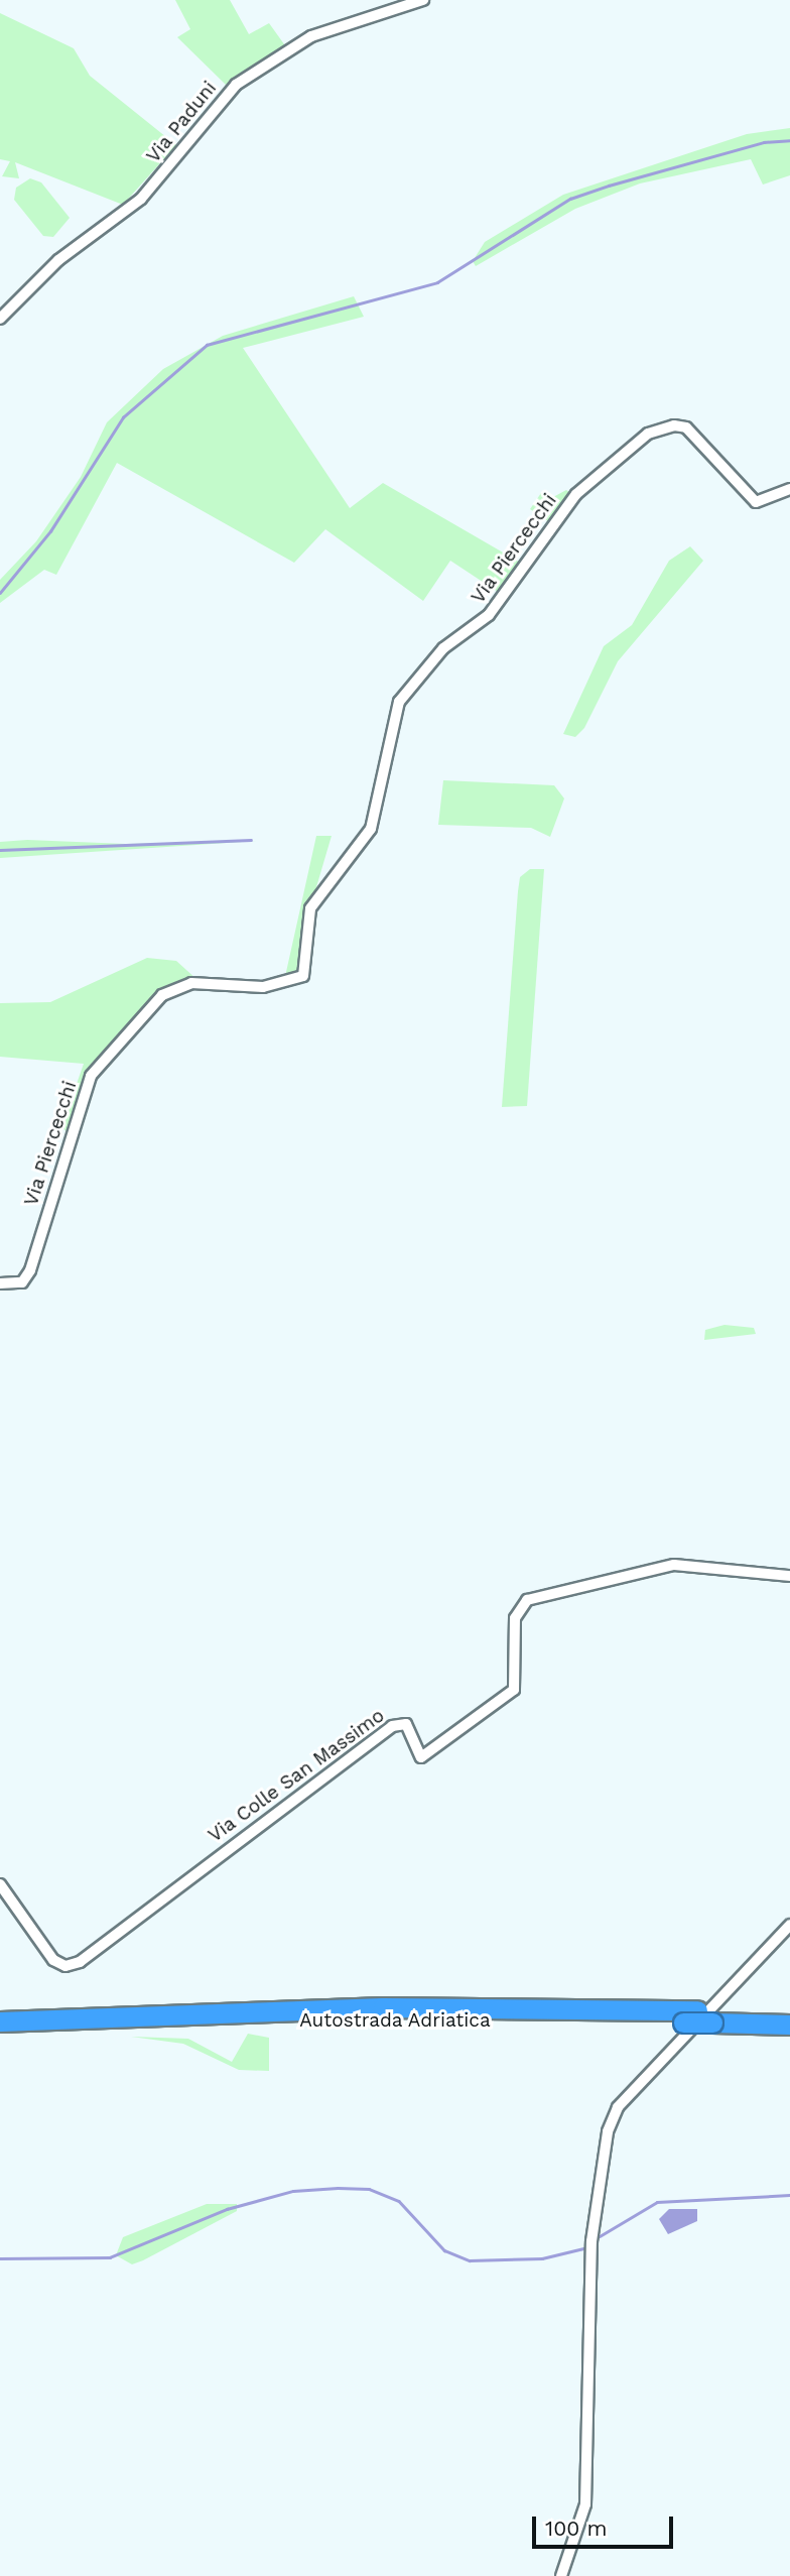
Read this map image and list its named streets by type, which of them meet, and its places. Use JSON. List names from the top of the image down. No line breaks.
{"streets":{"highway":["Autostrada Adriatica"],"street":["Via Paduni","Via Piercecchi","Via Colle San Massimo"]},"scale_bar":"100 m"}
